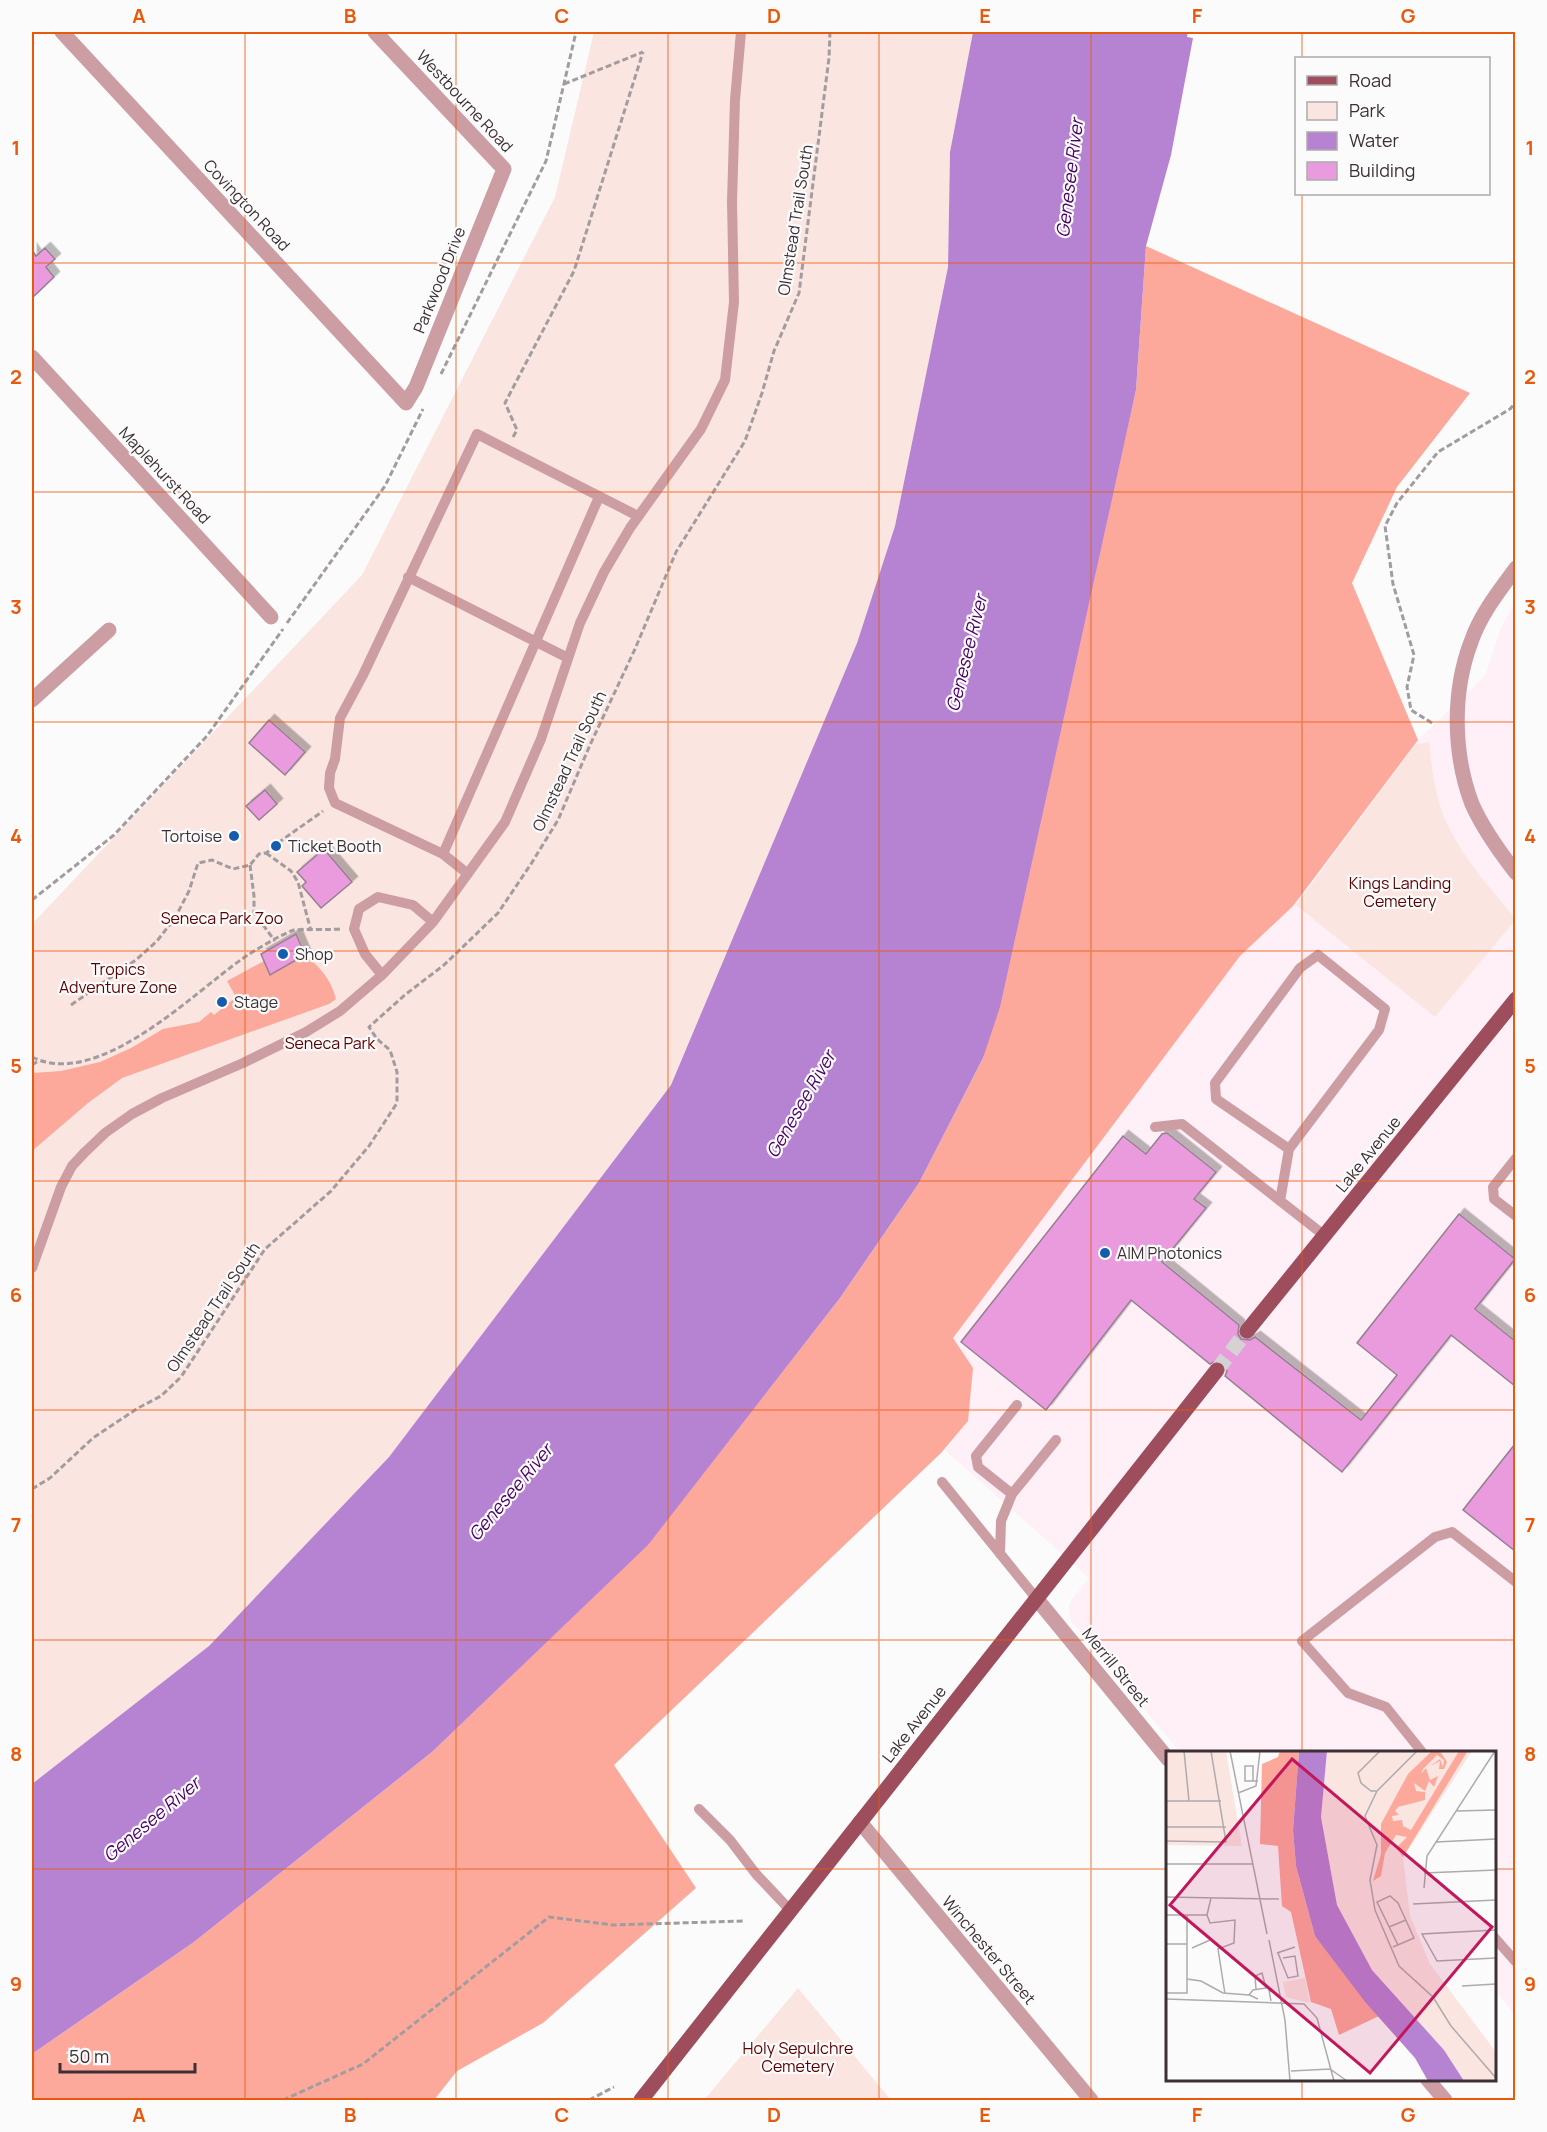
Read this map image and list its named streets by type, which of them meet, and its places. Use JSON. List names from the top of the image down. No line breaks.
{"streets":{"main road":["Lake Avenue"],"street":["Westbourne Road","Covington Road","Parkwood Drive","Maplehurst Road","Merrill Street","Winchester Street"],"path":["Olmstead Trail South"]},"crossings":[["Westbourne Road","Parkwood Drive"],["Covington Road","Parkwood Drive"],["Lake Avenue","Merrill Street"],["Lake Avenue","Winchester Street"]],"water":["Genesee River"],"parks":["Kings Landing Cemetery","Seneca Park Zoo","Tropics Adventure Zone","Seneca Park","Holy Sepulchre Cemetery"],"places":["Tortoise","Ticket Booth","Shop","Stage","AIM Photonics"],"legend":["Road","Park","Water","Building"],"scale_bar":"50 m","grid":{"columns":["A","B","C","D","E","F","G"],"rows":["1","2","3","4","5","6","7","8","9"]}}
